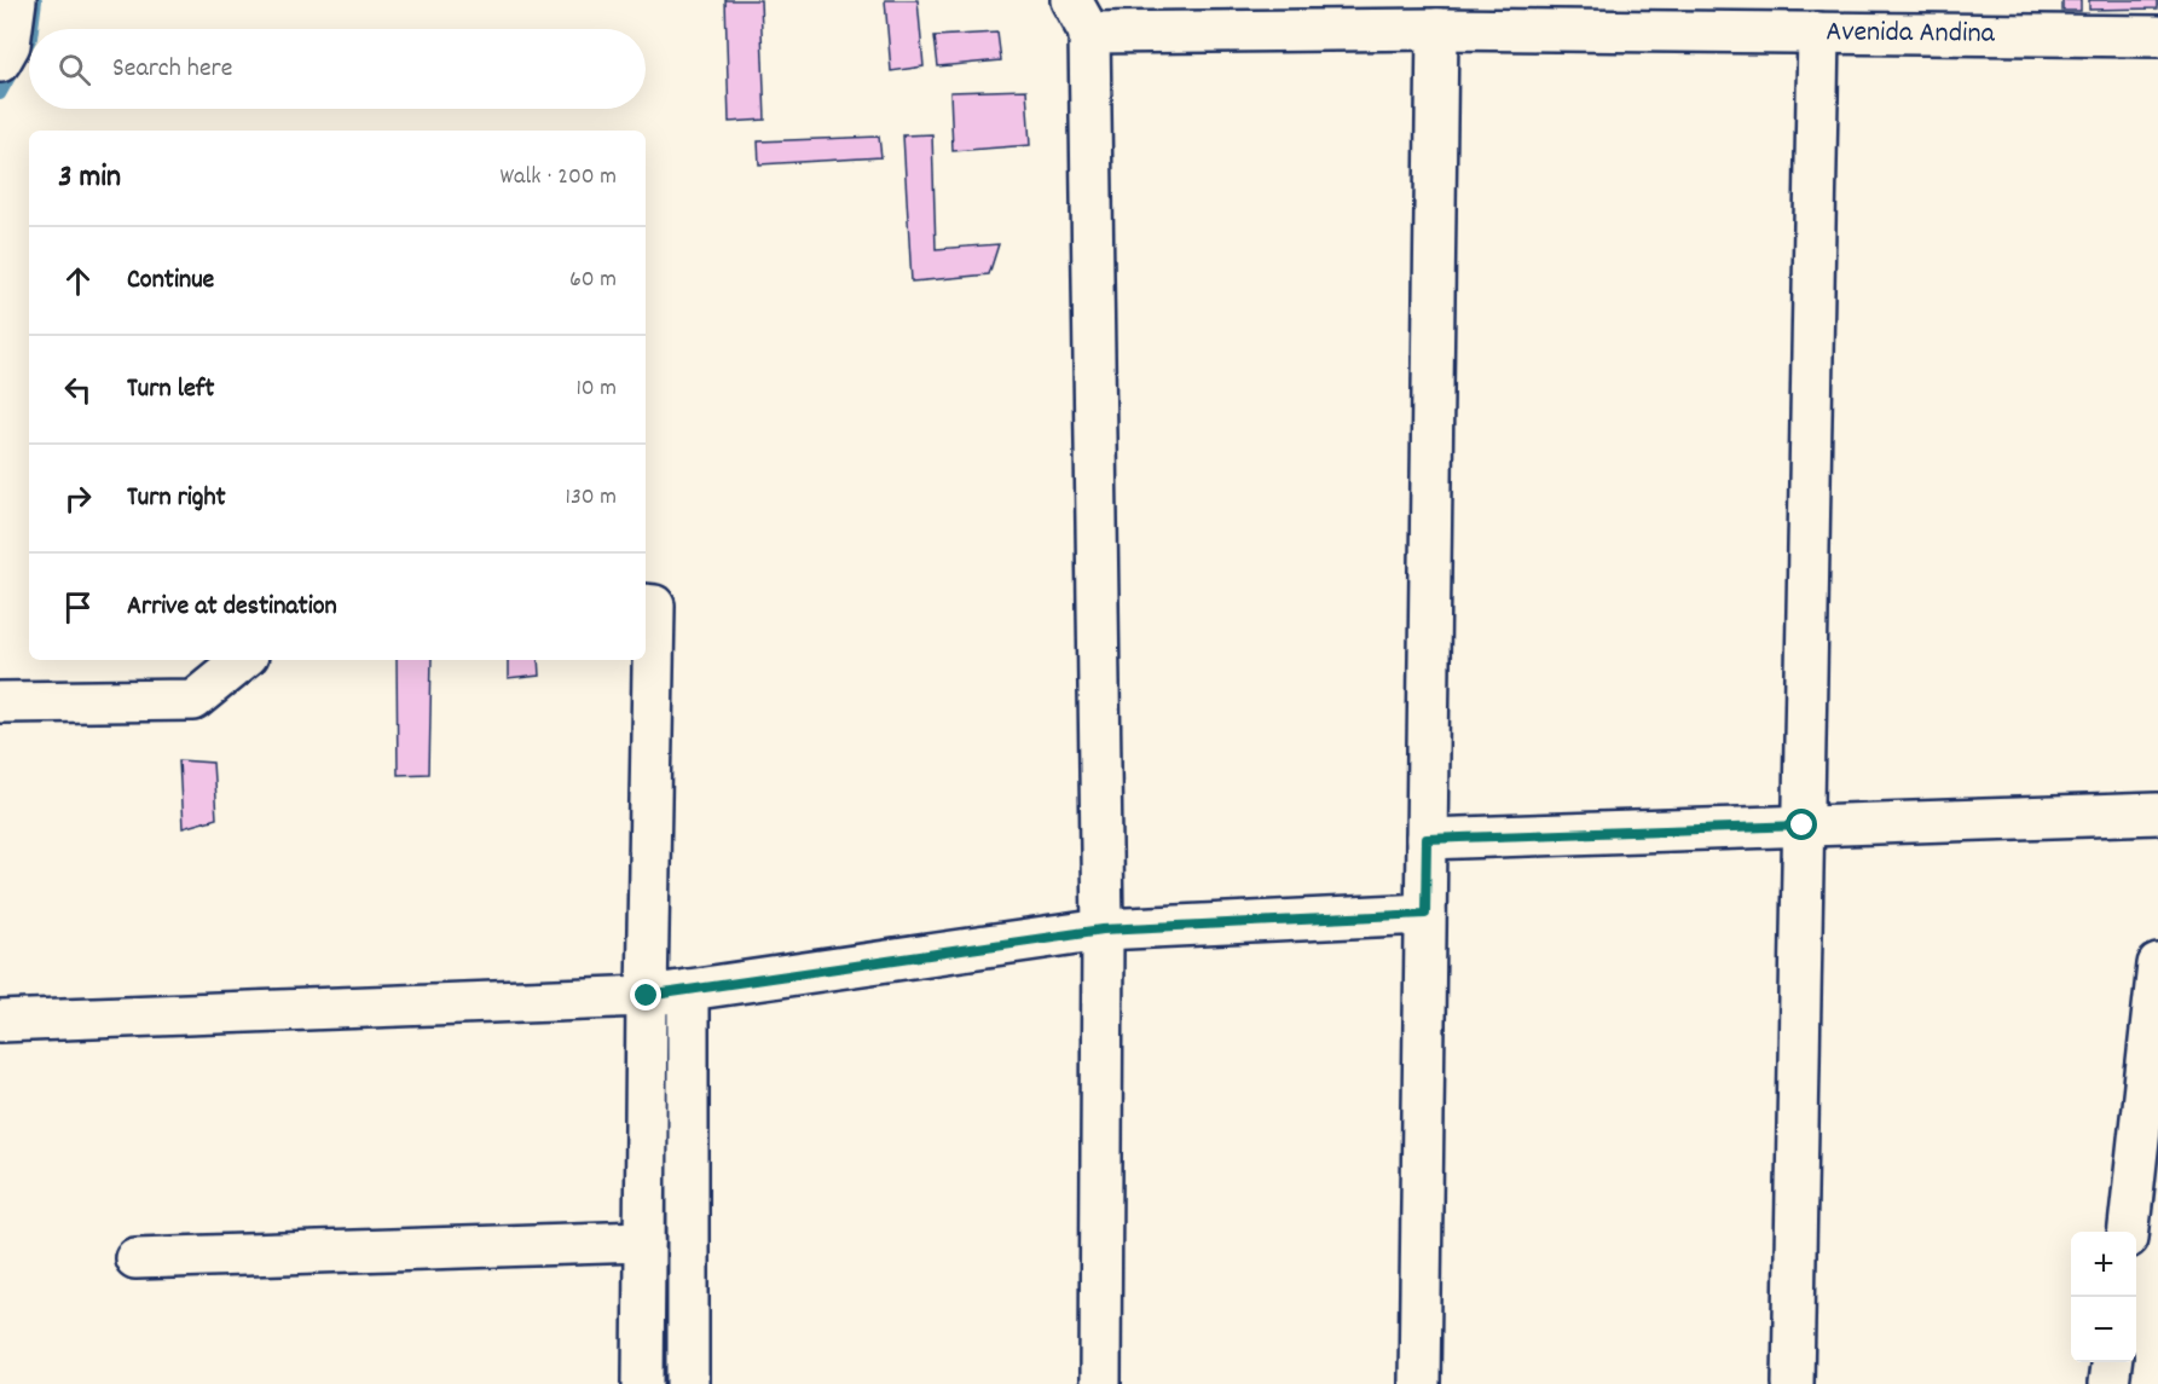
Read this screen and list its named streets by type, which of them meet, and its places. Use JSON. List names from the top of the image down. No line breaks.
{"streets":{"street":["Avenida Andina"]},"page":{"search":"Search here","heading":["3 min","Walk · 200 m"],"list":[["Continue","60 m"],["Turn left","10 m"],["Turn right","130 m"],"Arrive at destination"],"map_buttons":["+","−"]}}
